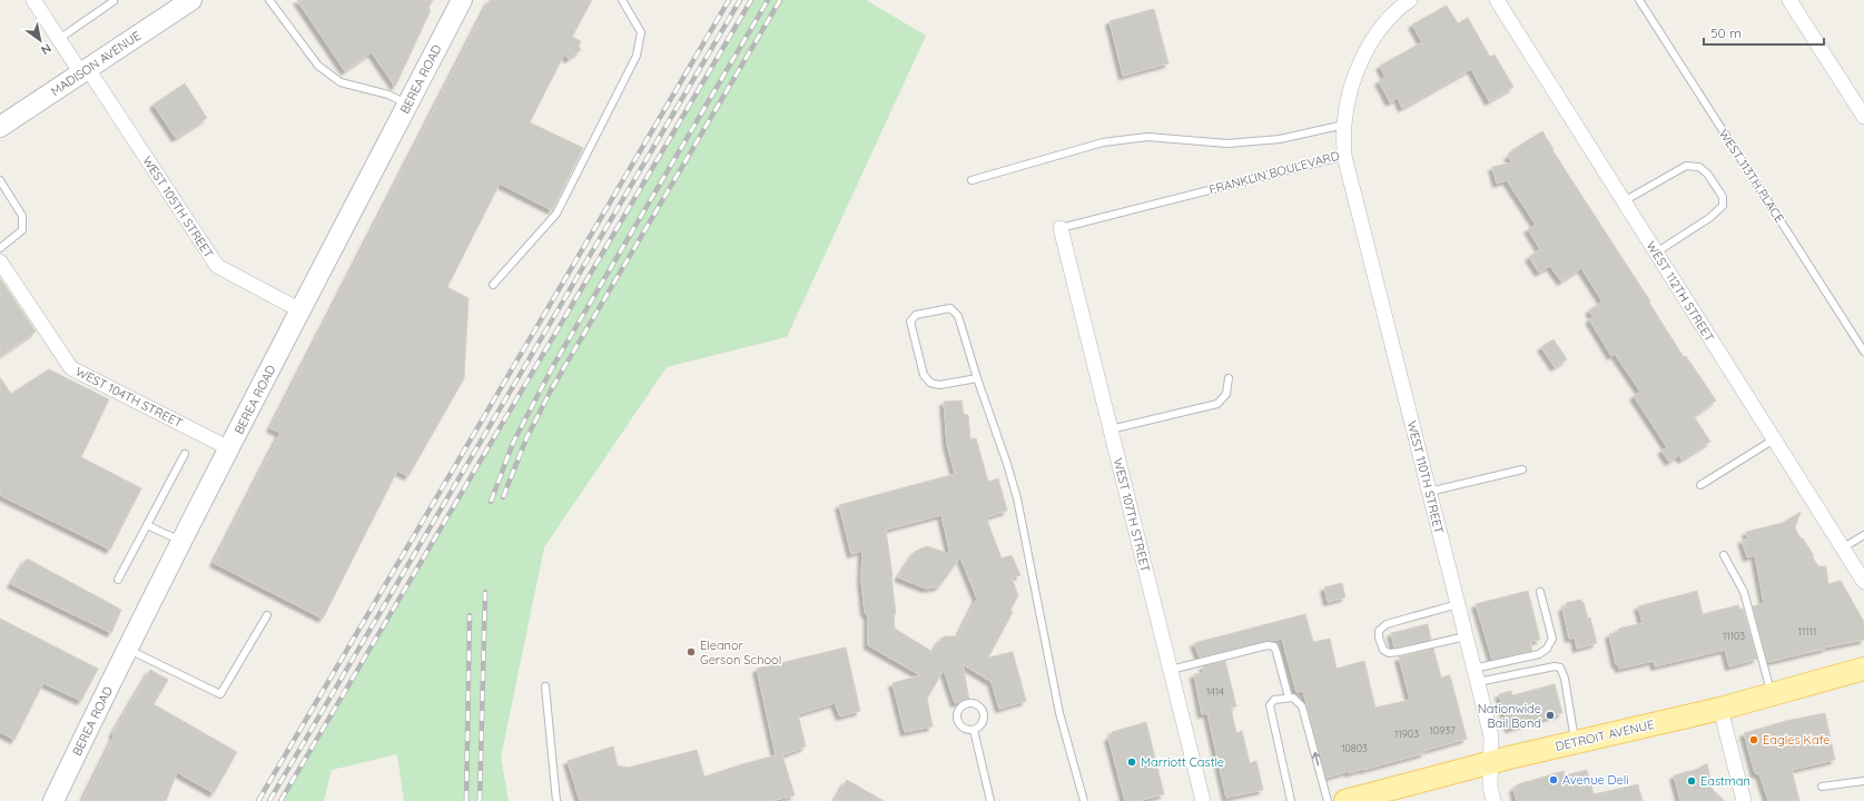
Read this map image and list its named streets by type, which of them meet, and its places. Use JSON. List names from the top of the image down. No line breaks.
{"streets":{"main road":["MADISON AVENUE","BEREA ROAD","DETROIT AVENUE"],"street":["FRANKLIN BOULEVARD","WEST 105TH STREET","WEST 112TH STREET","WEST 104TH STREET","WEST 110TH STREET","WEST 107TH STREET"],"lane":["WEST 113TH PLACE"]},"crossings":[["MADISON AVENUE","WEST 105TH STREET"],["BEREA ROAD","WEST 105TH STREET"],["BEREA ROAD","WEST 104TH STREET"],["FRANKLIN BOULEVARD","WEST 110TH STREET"],["FRANKLIN BOULEVARD","WEST 107TH STREET"],["WEST 110TH STREET","DETROIT AVENUE"]],"places":["Eleanor Gerson School","Nationwide Bail Bond","Eagles Kafe","Marriott Castle","Avenue Deli","Eastman"],"house_numbers":["11111","11103","1414","10937","11903","10803"],"scale_bar":"50 m","north":"bottom right"}
